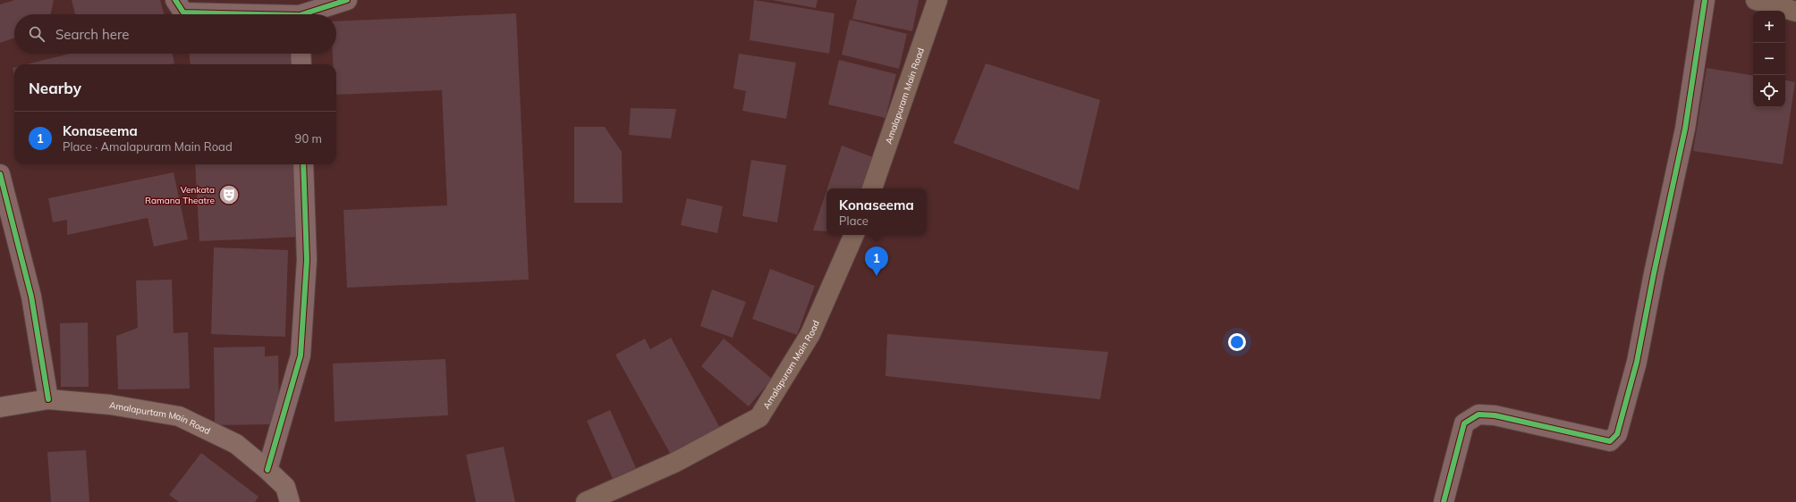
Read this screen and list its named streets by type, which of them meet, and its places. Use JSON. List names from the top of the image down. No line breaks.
{"streets":{"highway":["Amalapuram Main Road"],"main road":["Amalapurtam Main Road"]},"places":{"theatre":["Venkata Ramana Theatre"]},"page":{"map_buttons":["+","−"],"search":"Search here","heading":"Nearby","list":[{"mark":"1","name":"Konaseema","note":"Place · Amalapuram Main Road","value":"90 m"}],"popup":["Konaseema","Place"],"pins":"1"}}
